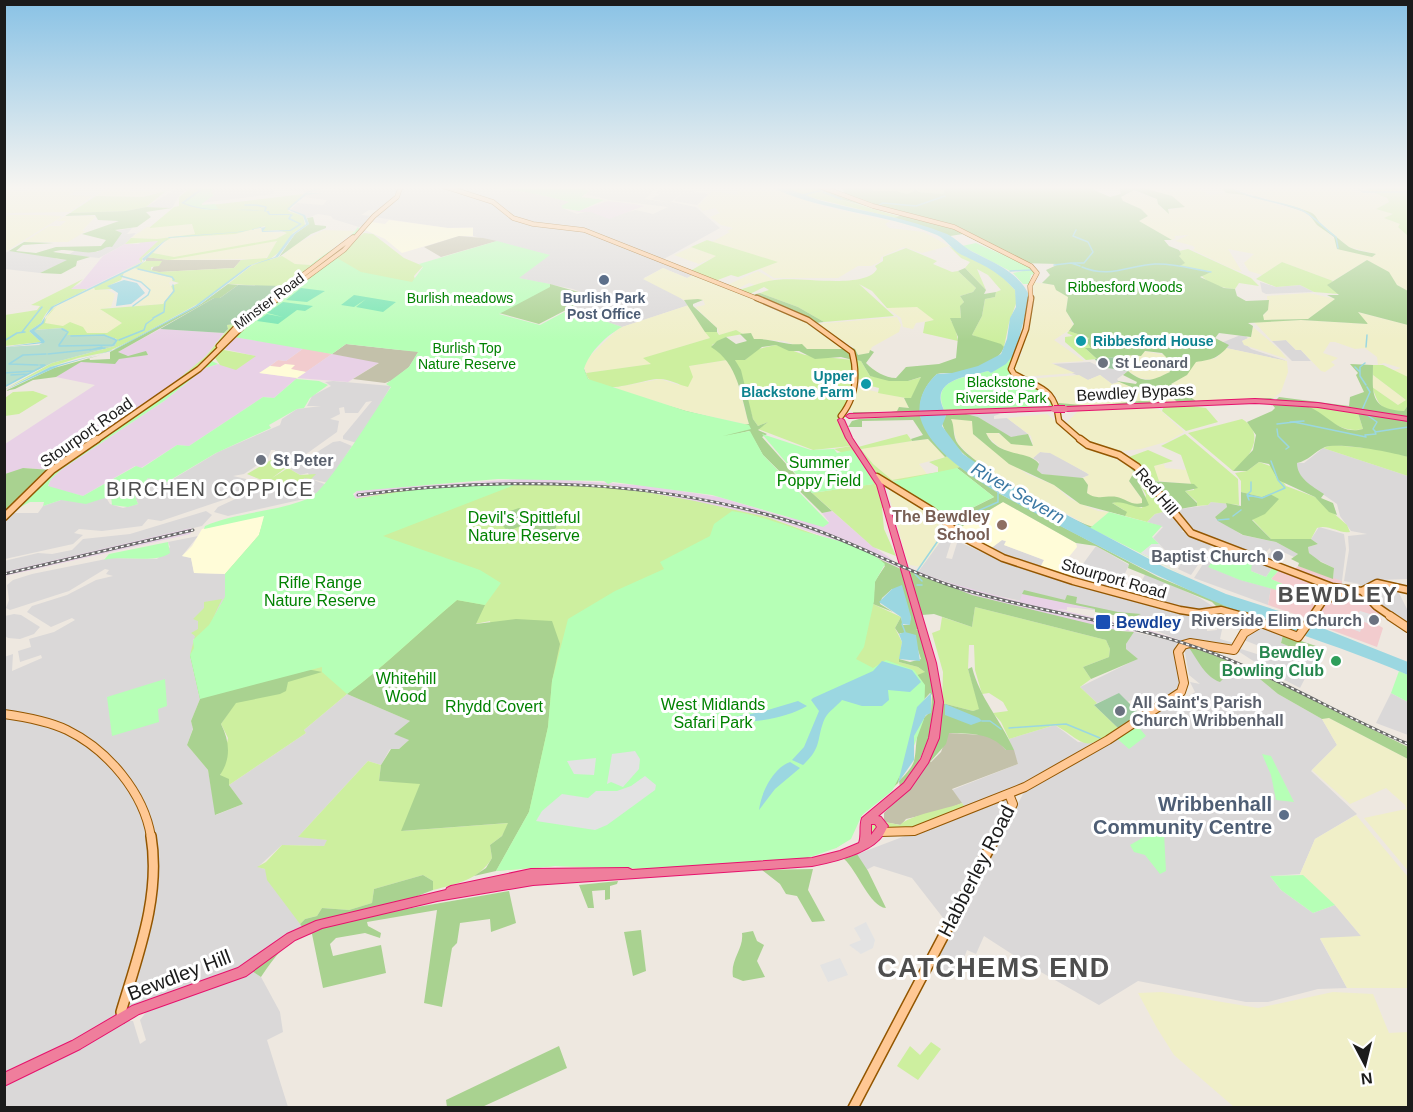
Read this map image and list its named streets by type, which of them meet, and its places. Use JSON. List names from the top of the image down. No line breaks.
{"streets":{"highway":["Bewdley Bypass","Bewdley Hill"],"main road":["Minster Road","Stourport Road","Red Hill","Habberley Road"]},"crossings":[["Minster Road","Stourport Road"]],"districts":["BIRCHEN COPPICE","BEWDLEY","CATCHEMS END"],"water":["River Severn"],"parks":["Ribbesford Woods","Burlish meadows","Burlish Top Nature Reserve","Blackstone Riverside Park","Summer Poppy Field","Devil's Spittleful Nature Reserve","Rifle Range Nature Reserve","Whitehill Wood","West Midlands Safari Park","Rhydd Covert"],"places":{"other":["Burlish Park Post Office","Ribbesford House","St Leonard","Upper Blackstone Farm","St Peter","The Bewdley School","Baptist Church","Riverside Elim Church","Bewdley Bowling Club","All Saint's Parish Church Wribbenhall","Wribbenhall Community Centre"],"transit":["Bewdley"]},"north":"bottom"}
